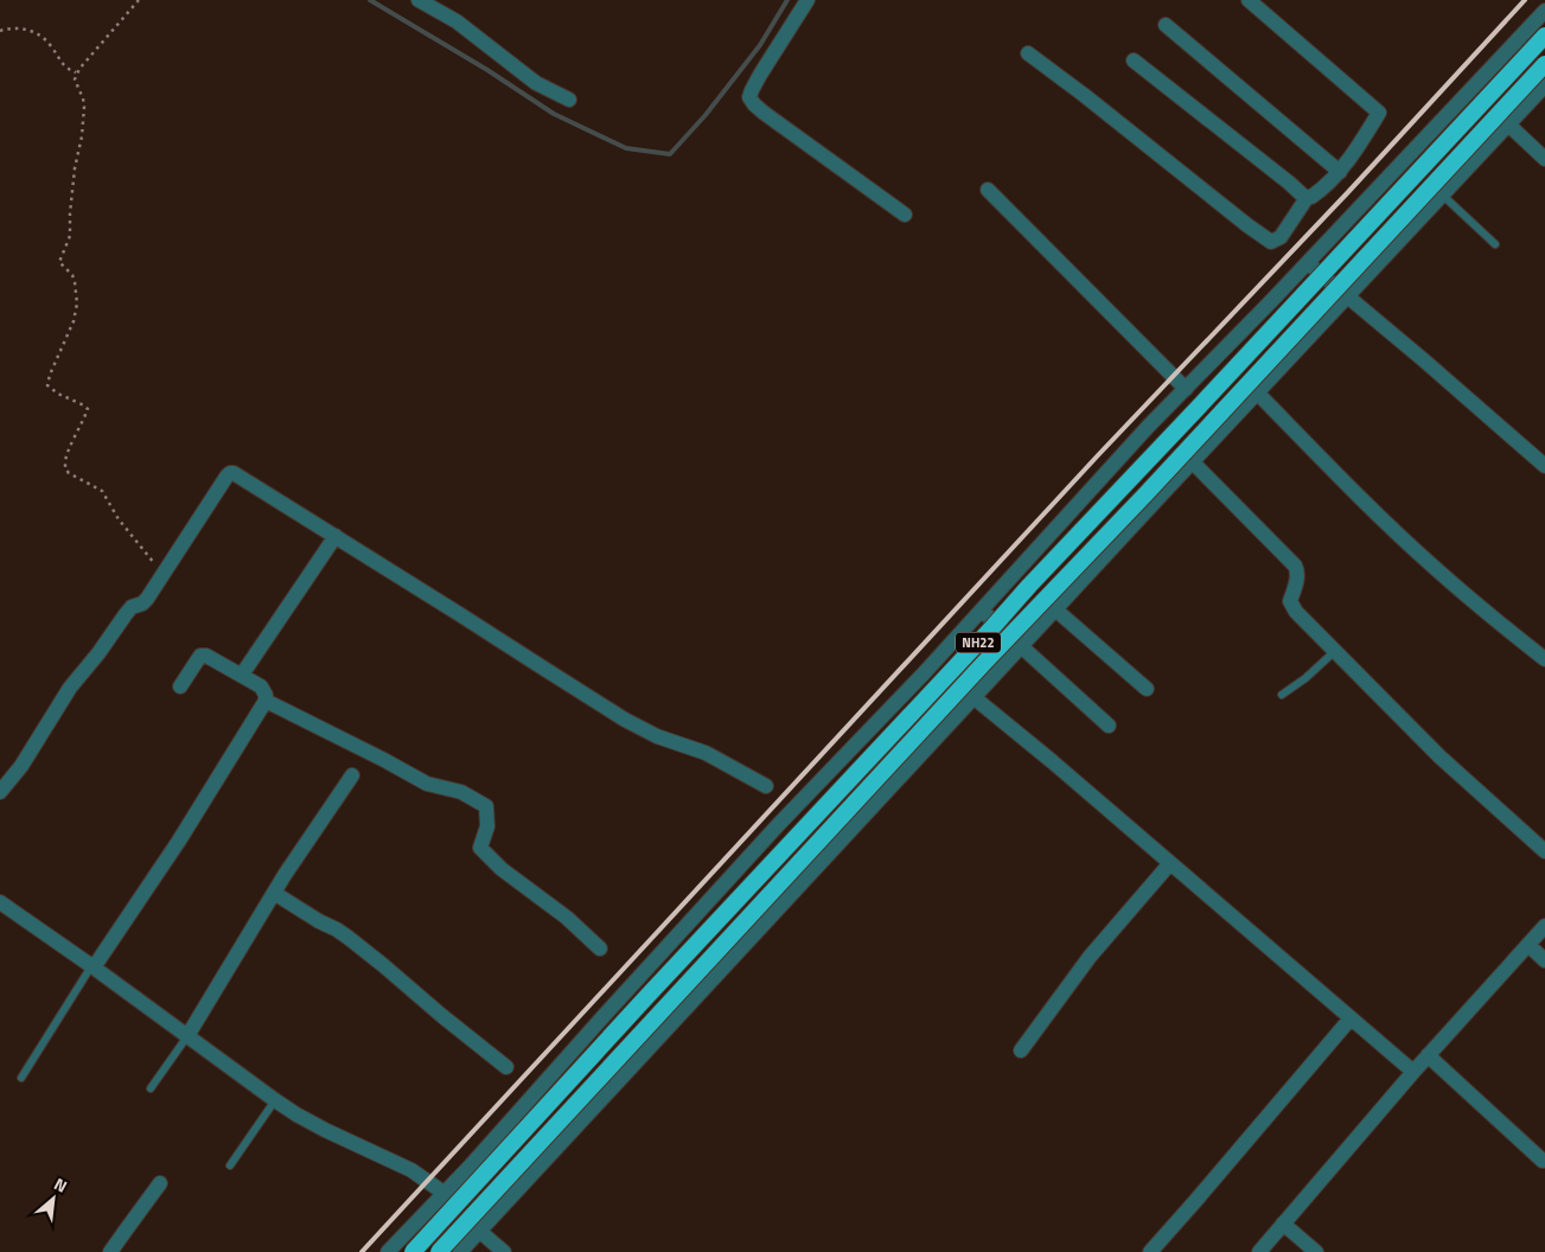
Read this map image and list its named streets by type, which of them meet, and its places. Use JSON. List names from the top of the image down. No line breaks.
{"streets":{"highway":["NH22"]},"north":"top right"}
